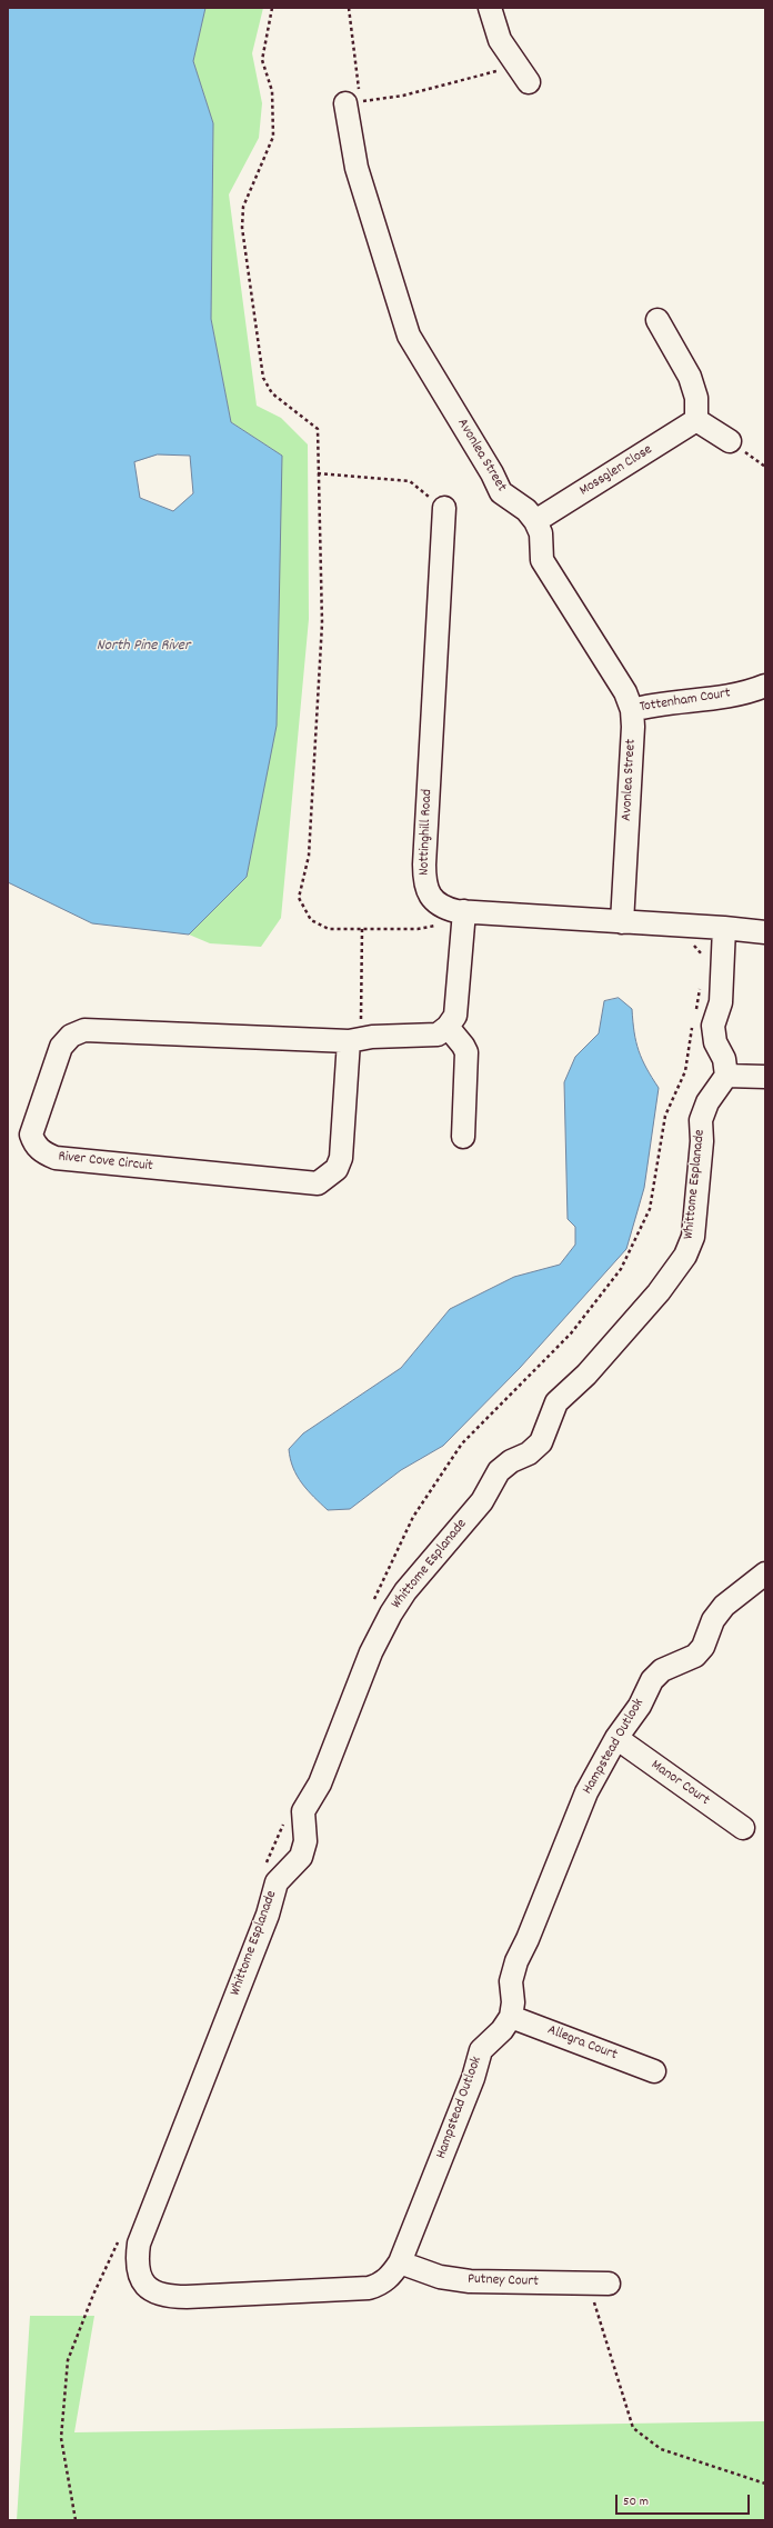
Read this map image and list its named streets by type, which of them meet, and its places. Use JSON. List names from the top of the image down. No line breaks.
{"streets":{"street":["Avonlea Street","Mossglen Close","Tottenham Court","Nottinghill Road","River Cove Circuit","Whittome Esplanade","Hampstead Outlook","Manor Court","Allegra Court","Putney Court"]},"crossings":[["Avonlea Street","Mossglen Close"],["Avonlea Street","Tottenham Court"],["Whittome Esplanade","Hampstead Outlook"],["Hampstead Outlook","Manor Court"],["Hampstead Outlook","Allegra Court"],["Hampstead Outlook","Putney Court"]],"water":["North Pine River"],"scale_bar":"50 m"}
